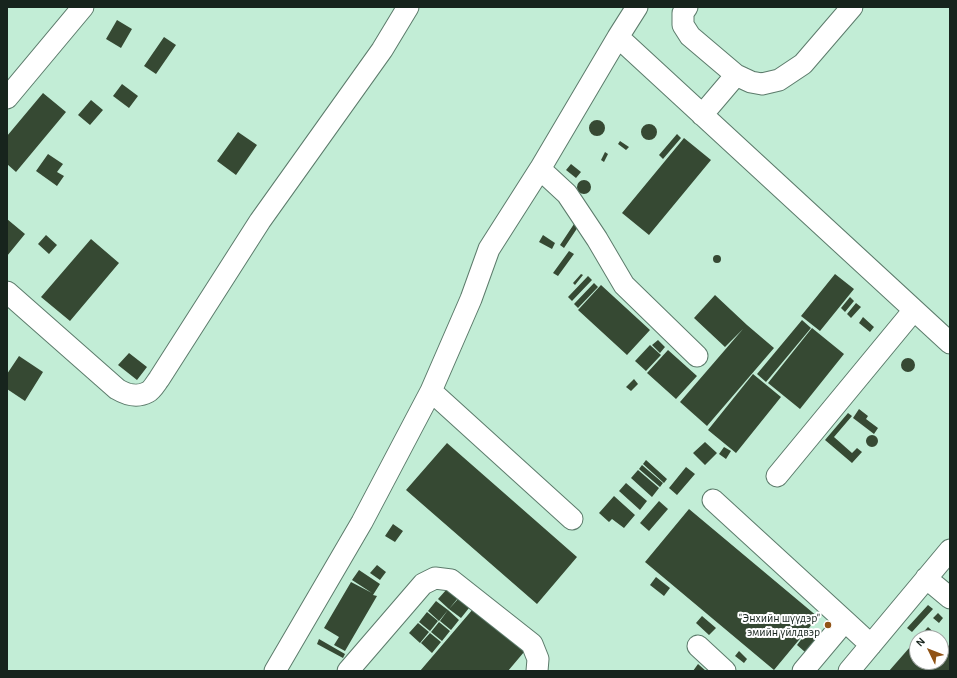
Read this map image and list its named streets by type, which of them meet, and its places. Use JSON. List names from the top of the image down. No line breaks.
{"places":["\"Энхийн шүүдэр\" эмийн үйлдвэр"],"north":"top left"}
